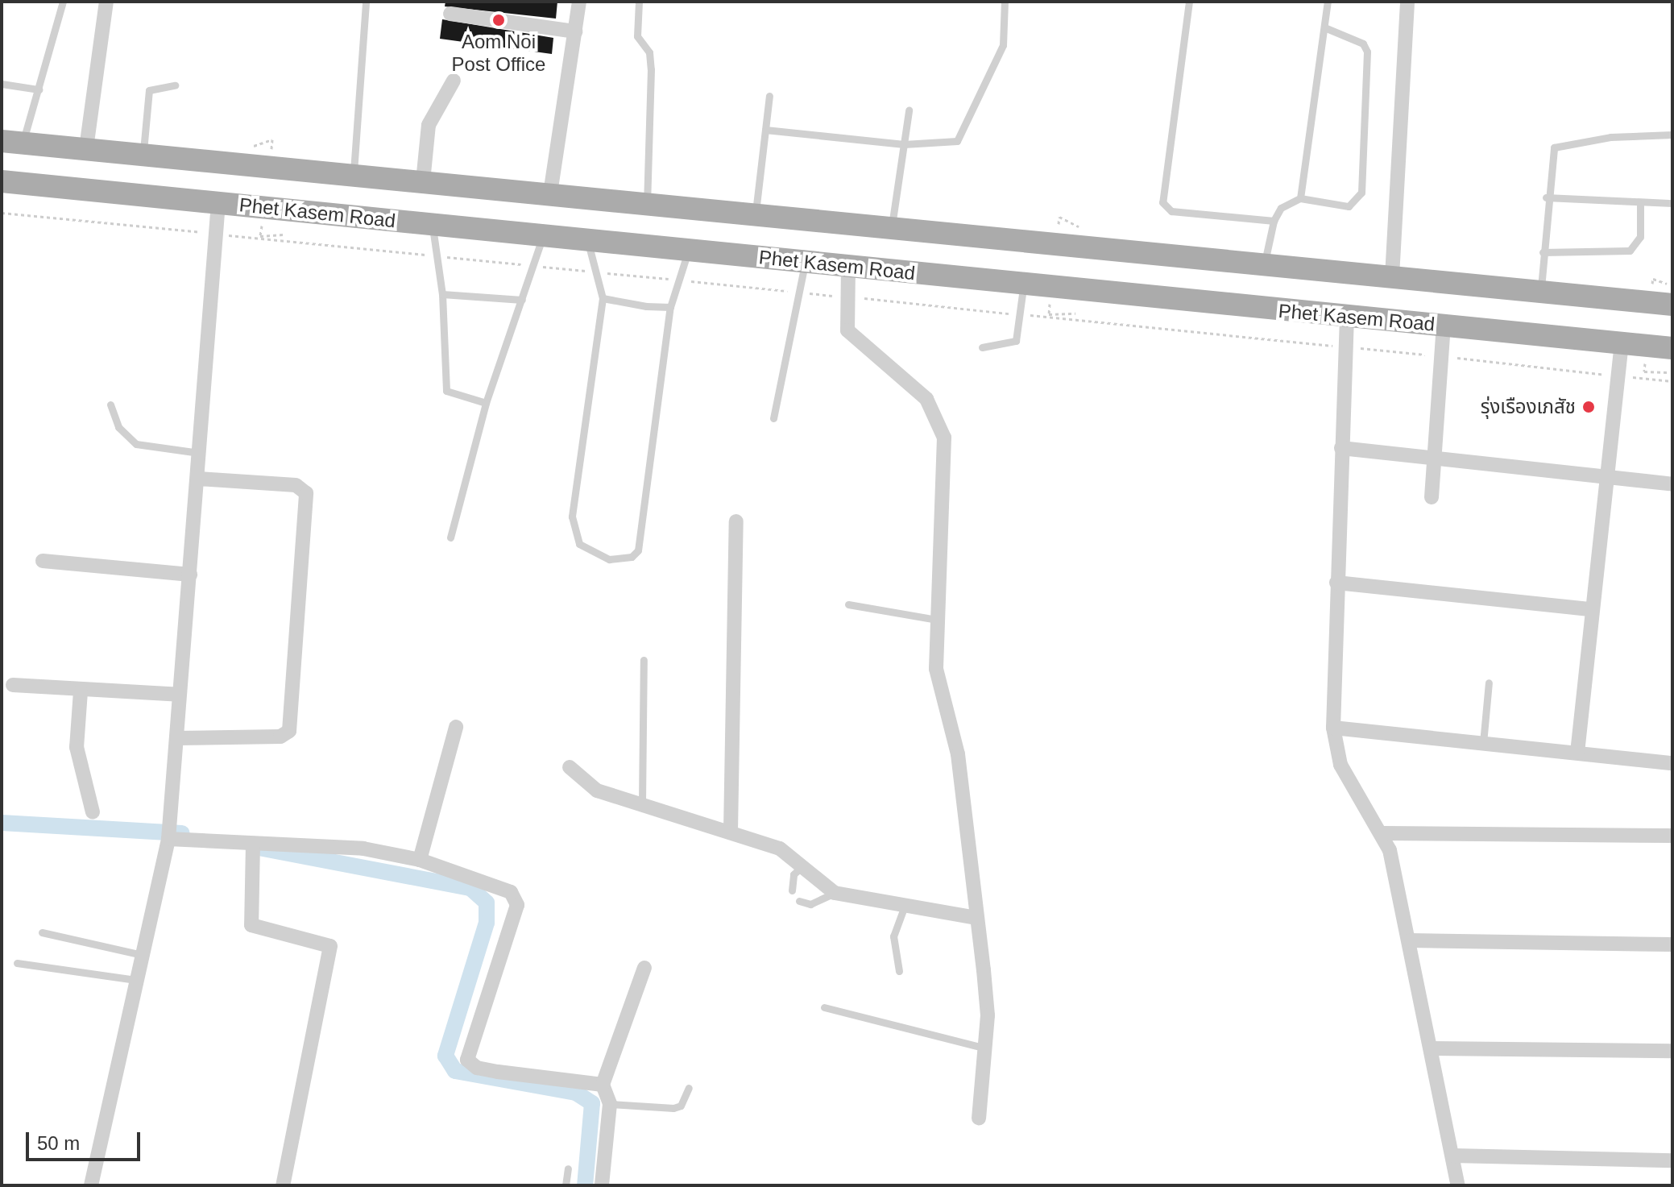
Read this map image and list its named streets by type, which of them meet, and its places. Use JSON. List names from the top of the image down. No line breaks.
{"streets":{"main road":["Phet Kasem Road"]},"places":["Aom Noi Post Office","รุ่งเรืองเภสัช"],"scale_bar":"50 m"}
